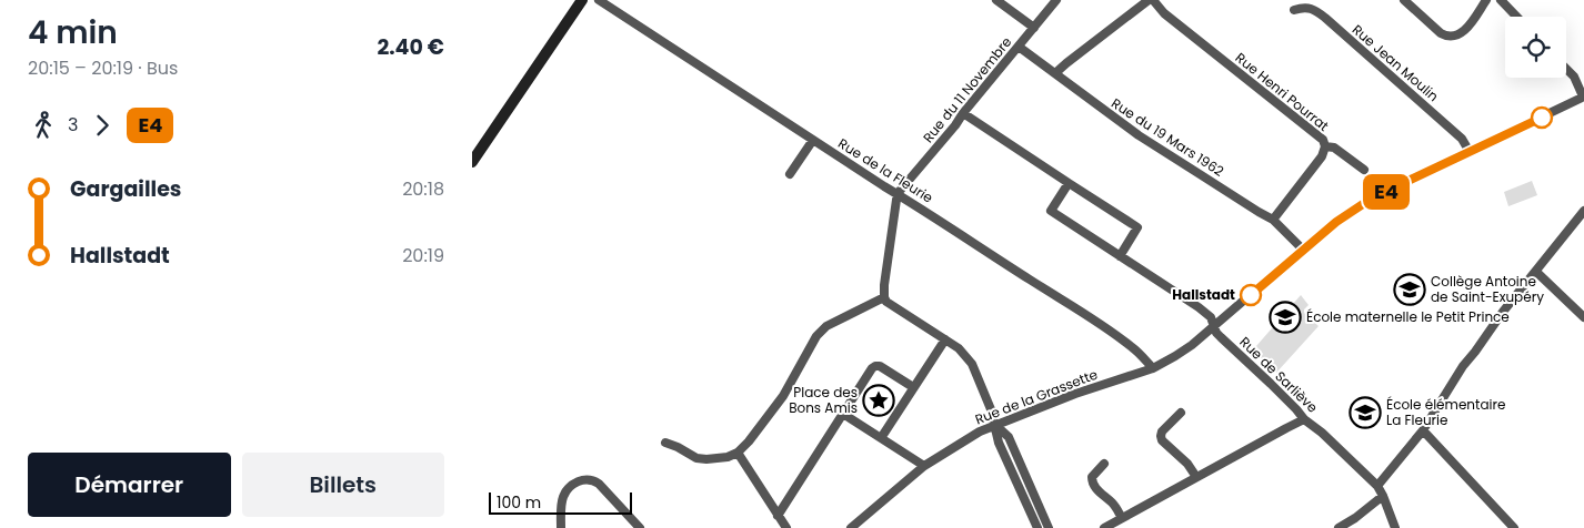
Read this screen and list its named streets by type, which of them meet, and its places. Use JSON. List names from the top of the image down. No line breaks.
{"streets":{"street":["Rue Jean Moulin","Rue du 11 Novembre","Rue Henri Pourrat","Rue du 19 Mars 1962","Rue de la Fleurie","Rue de Sarliève","Rue de la Grassette"]},"crossings":[["Rue Jean Moulin","Rue de la Grassette"],["Rue du 11 Novembre","Rue du 19 Mars 1962"],["Rue du 11 Novembre","Rue de la Fleurie"],["Rue Henri Pourrat","Rue du 19 Mars 1962"],["Rue du 19 Mars 1962","Rue de la Grassette"],["Rue de la Fleurie","Rue de la Grassette"],["Rue de Sarliève","Rue de la Grassette"]],"places":{"school or university":["Collège Antoine de Saint-Exupéry","École maternelle le Petit Prince","École élémentaire La Fleurie"],"other":["Hallstadt"],"place":["Place des Bons Amis"]},"lines":["bus line E4"],"scale_bar":"100 m","page":{"heading":["4 min","20:15 – 20:19 · Bus","2.40 €"],"on_map":"E4","legs":["3","E4"],"list":[{"name":"Gargailles","value":"20:18"},{"name":"Hallstadt","value":"20:19"}],"buttons":["Démarrer","Billets"],"scale":"100 m"}}
